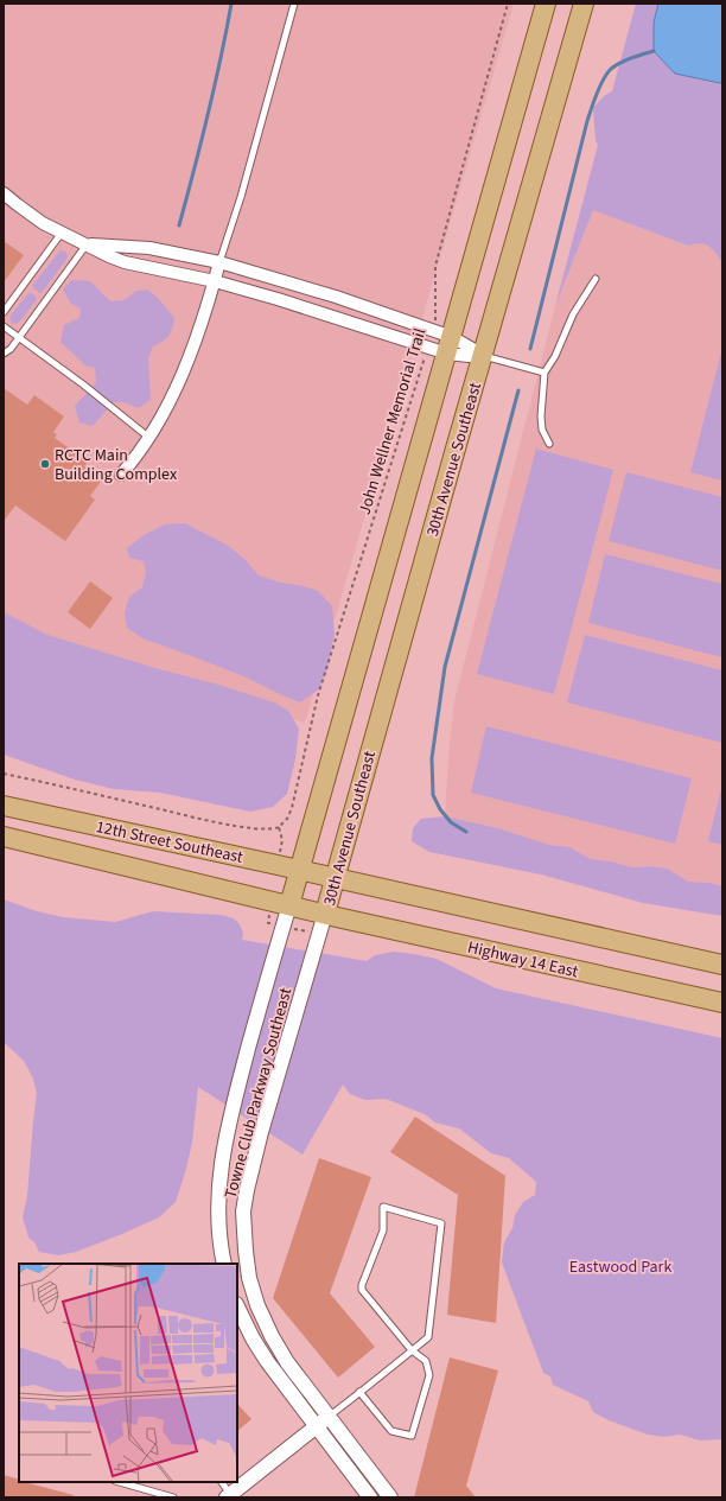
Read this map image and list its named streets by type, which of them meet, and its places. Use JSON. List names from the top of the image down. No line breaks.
{"streets":{"main road":["30th Avenue Southeast","12th Street Southeast","Highway 14 East"],"street":["Towne Club Parkway Southeast"],"path":["John Wellner Memorial Trail"]},"crossings":[["30th Avenue Southeast","12th Street Southeast"],["30th Avenue Southeast","Highway 14 East"],["30th Avenue Southeast","Towne Club Parkway Southeast"],["12th Street Southeast","Highway 14 East"],["12th Street Southeast","Towne Club Parkway Southeast"],["Highway 14 East","Towne Club Parkway Southeast"]],"parks":["Eastwood Park"],"places":["RCTC Main Building Complex"]}
